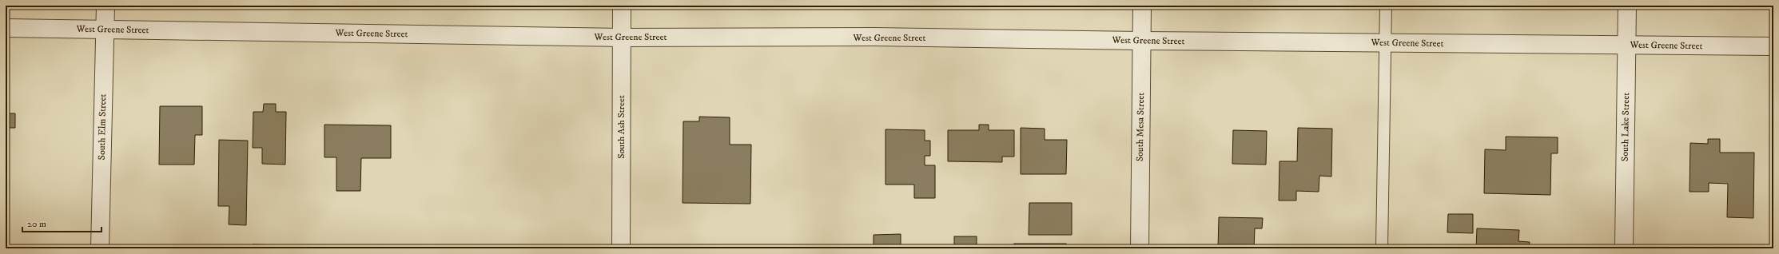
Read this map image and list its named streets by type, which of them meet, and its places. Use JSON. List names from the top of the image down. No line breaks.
{"streets":{"street":["West Greene Street","South Elm Street","South Ash Street","South Mesa Street","South Lake Street"]},"crossings":[["West Greene Street","South Elm Street"],["West Greene Street","South Ash Street"],["West Greene Street","South Mesa Street"],["West Greene Street","South Lake Street"]],"scale_bar":"20 m"}
